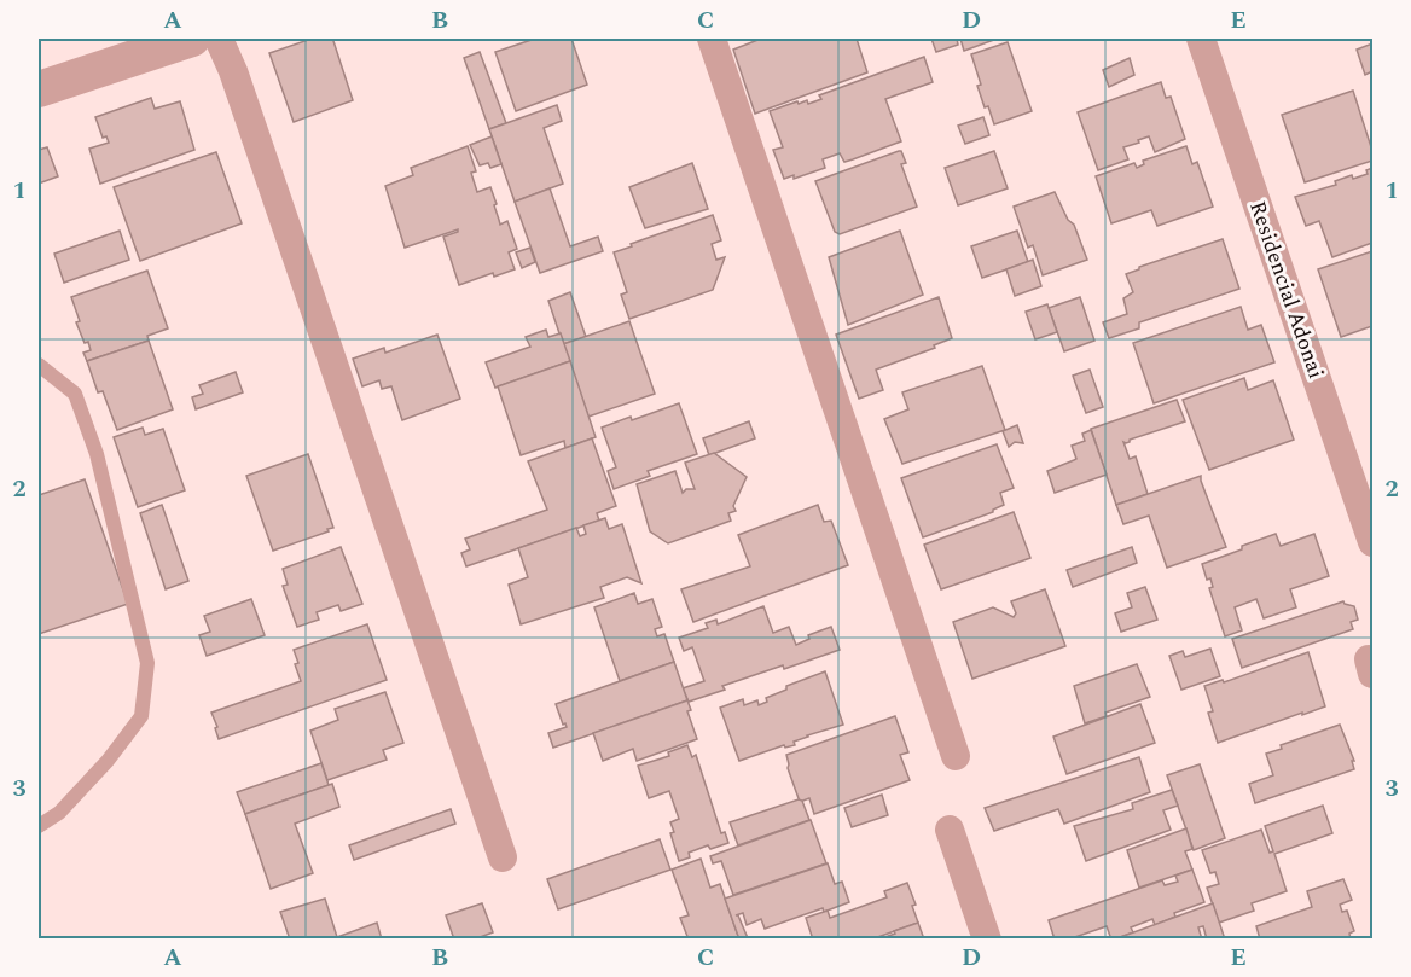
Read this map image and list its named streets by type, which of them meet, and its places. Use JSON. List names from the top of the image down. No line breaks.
{"streets":{"street":["Residencial Adonai"]},"grid":{"columns":["A","B","C","D","E"],"rows":["1","2","3"]}}
